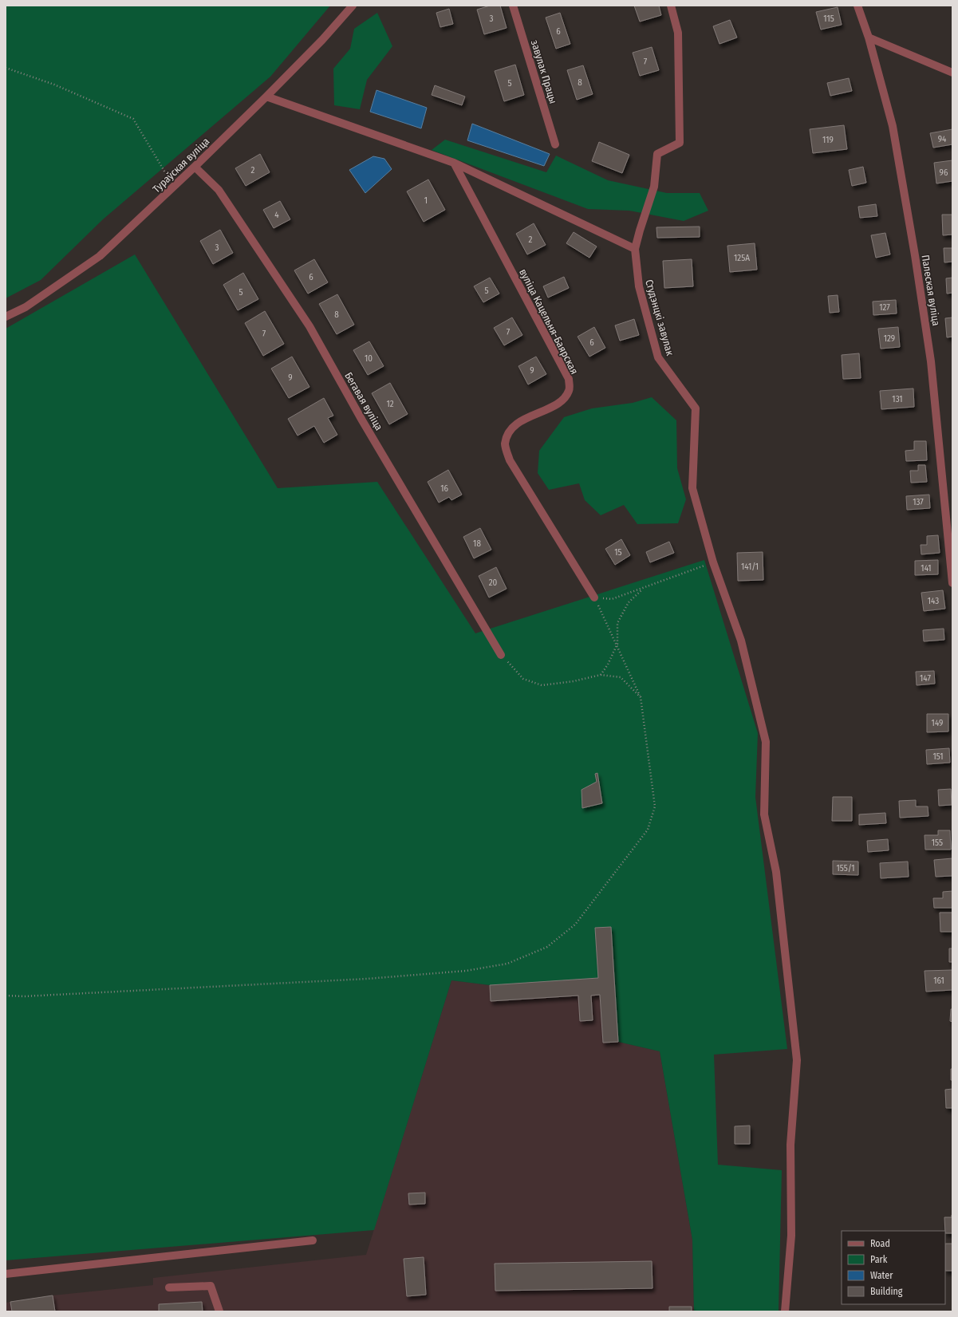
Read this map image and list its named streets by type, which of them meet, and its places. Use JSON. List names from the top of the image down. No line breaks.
{"streets":{"street":["завулак Працы","Тураўская вуліца","Палеская вуліца","Студэнцкі завулак","вуліца Кацельня-Баярская","Бегавая вуліца"]},"crossings":[["Тураўская вуліца","Бегавая вуліца"]],"house_numbers":["3","115","6","7","8","5","94","119","2","96","1","4","2","3","125А","6","5","5","127","8","7","7","129","6","10","9","9","131","12","16","137","18","15","141/1","141","20","143","147","149","151","155","155/1","161"],"legend":["Road","Park","Water","Building"]}
